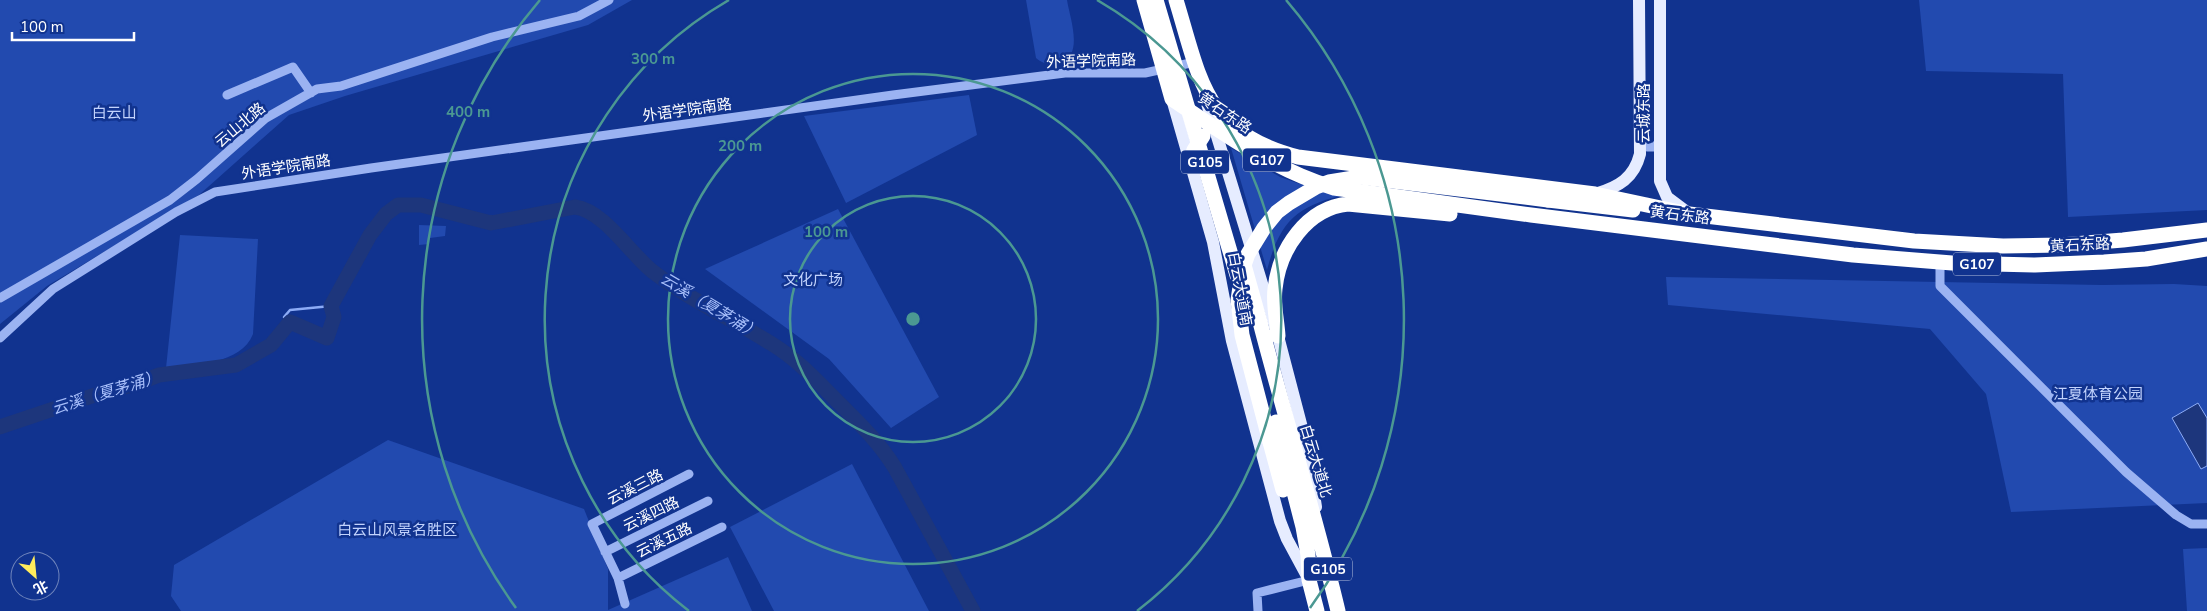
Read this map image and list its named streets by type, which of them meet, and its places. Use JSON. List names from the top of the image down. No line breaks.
{"streets":{"highway":["黄石东路","G107","G105","白云大道南","白云大道北"],"main road":["云城东路"],"street":["外语学院南路","云山北路","云溪三路","云溪四路","云溪五路"]},"crossings":[["外语学院南路","白云大道南"],["黄石东路","云城东路"],["黄石东路","白云大道南"],["白云大道南","白云大道北"],["云溪三路","云溪四路"]],"water":["云溪（夏茅涌）"],"parks":["白云山","文化广场","江夏体育公园","白云山风景名胜区"],"scale_bar":"100 m","north":"bottom right","rings":["300 m","400 m","200 m","100 m"]}
